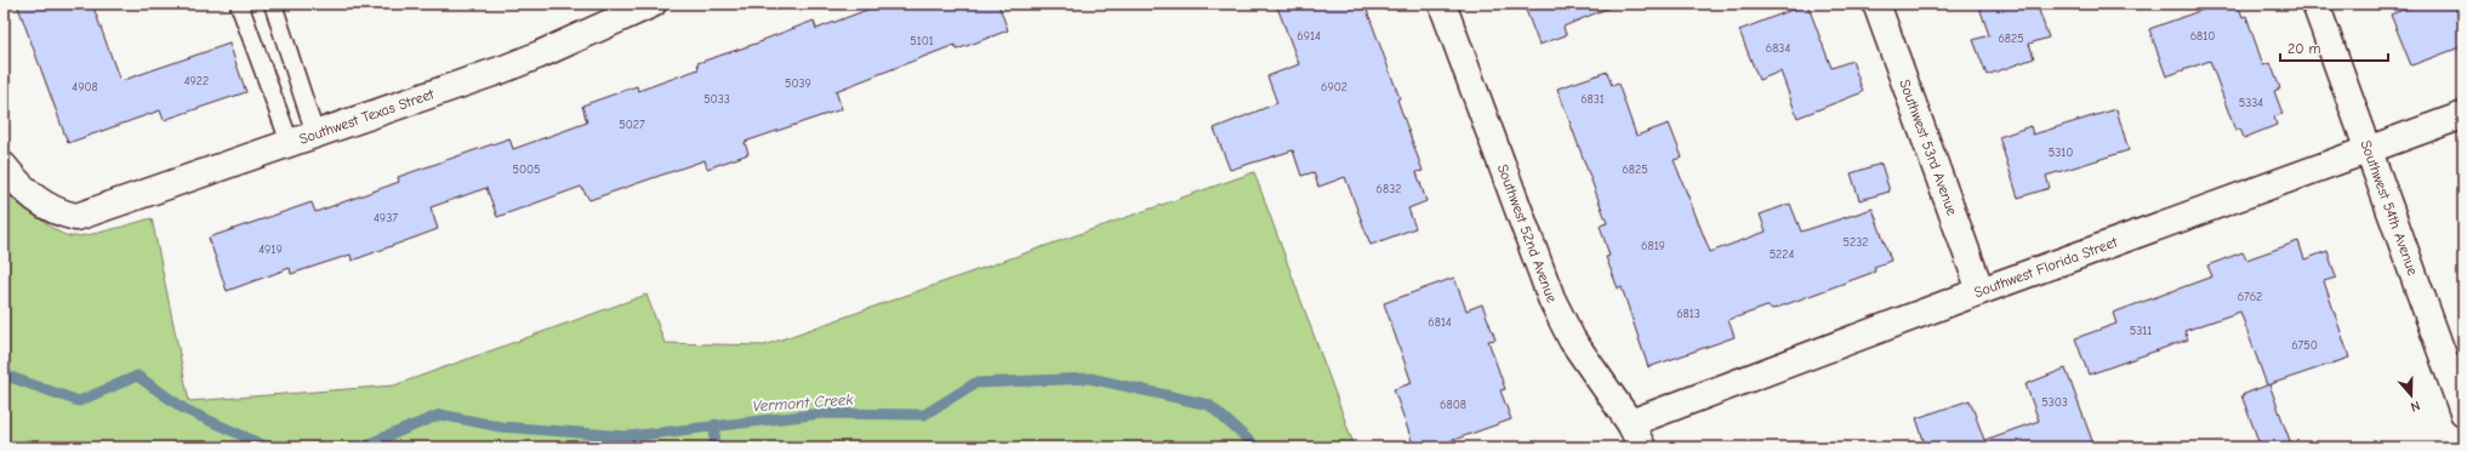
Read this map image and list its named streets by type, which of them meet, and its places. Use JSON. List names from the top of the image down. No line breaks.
{"streets":{"street":["Southwest Texas Street","Southwest 53rd Avenue","Southwest 54th Avenue","Southwest 52nd Avenue","Southwest Florida Street"]},"crossings":[["Southwest 53rd Avenue","Southwest Florida Street"],["Southwest 54th Avenue","Southwest Florida Street"],["Southwest 52nd Avenue","Southwest Florida Street"]],"water":["Vermont Creek"],"house_numbers":["6914","6810","6825","5101","6834","4922","5039","4908","6902","5033","6831","5334","5027","5310","5005","6825","6832","4937","5232","6819","4919","5224","6762","6813","6814","5311","6750","5303","6808"],"scale_bar":"20 m","north":"bottom"}
